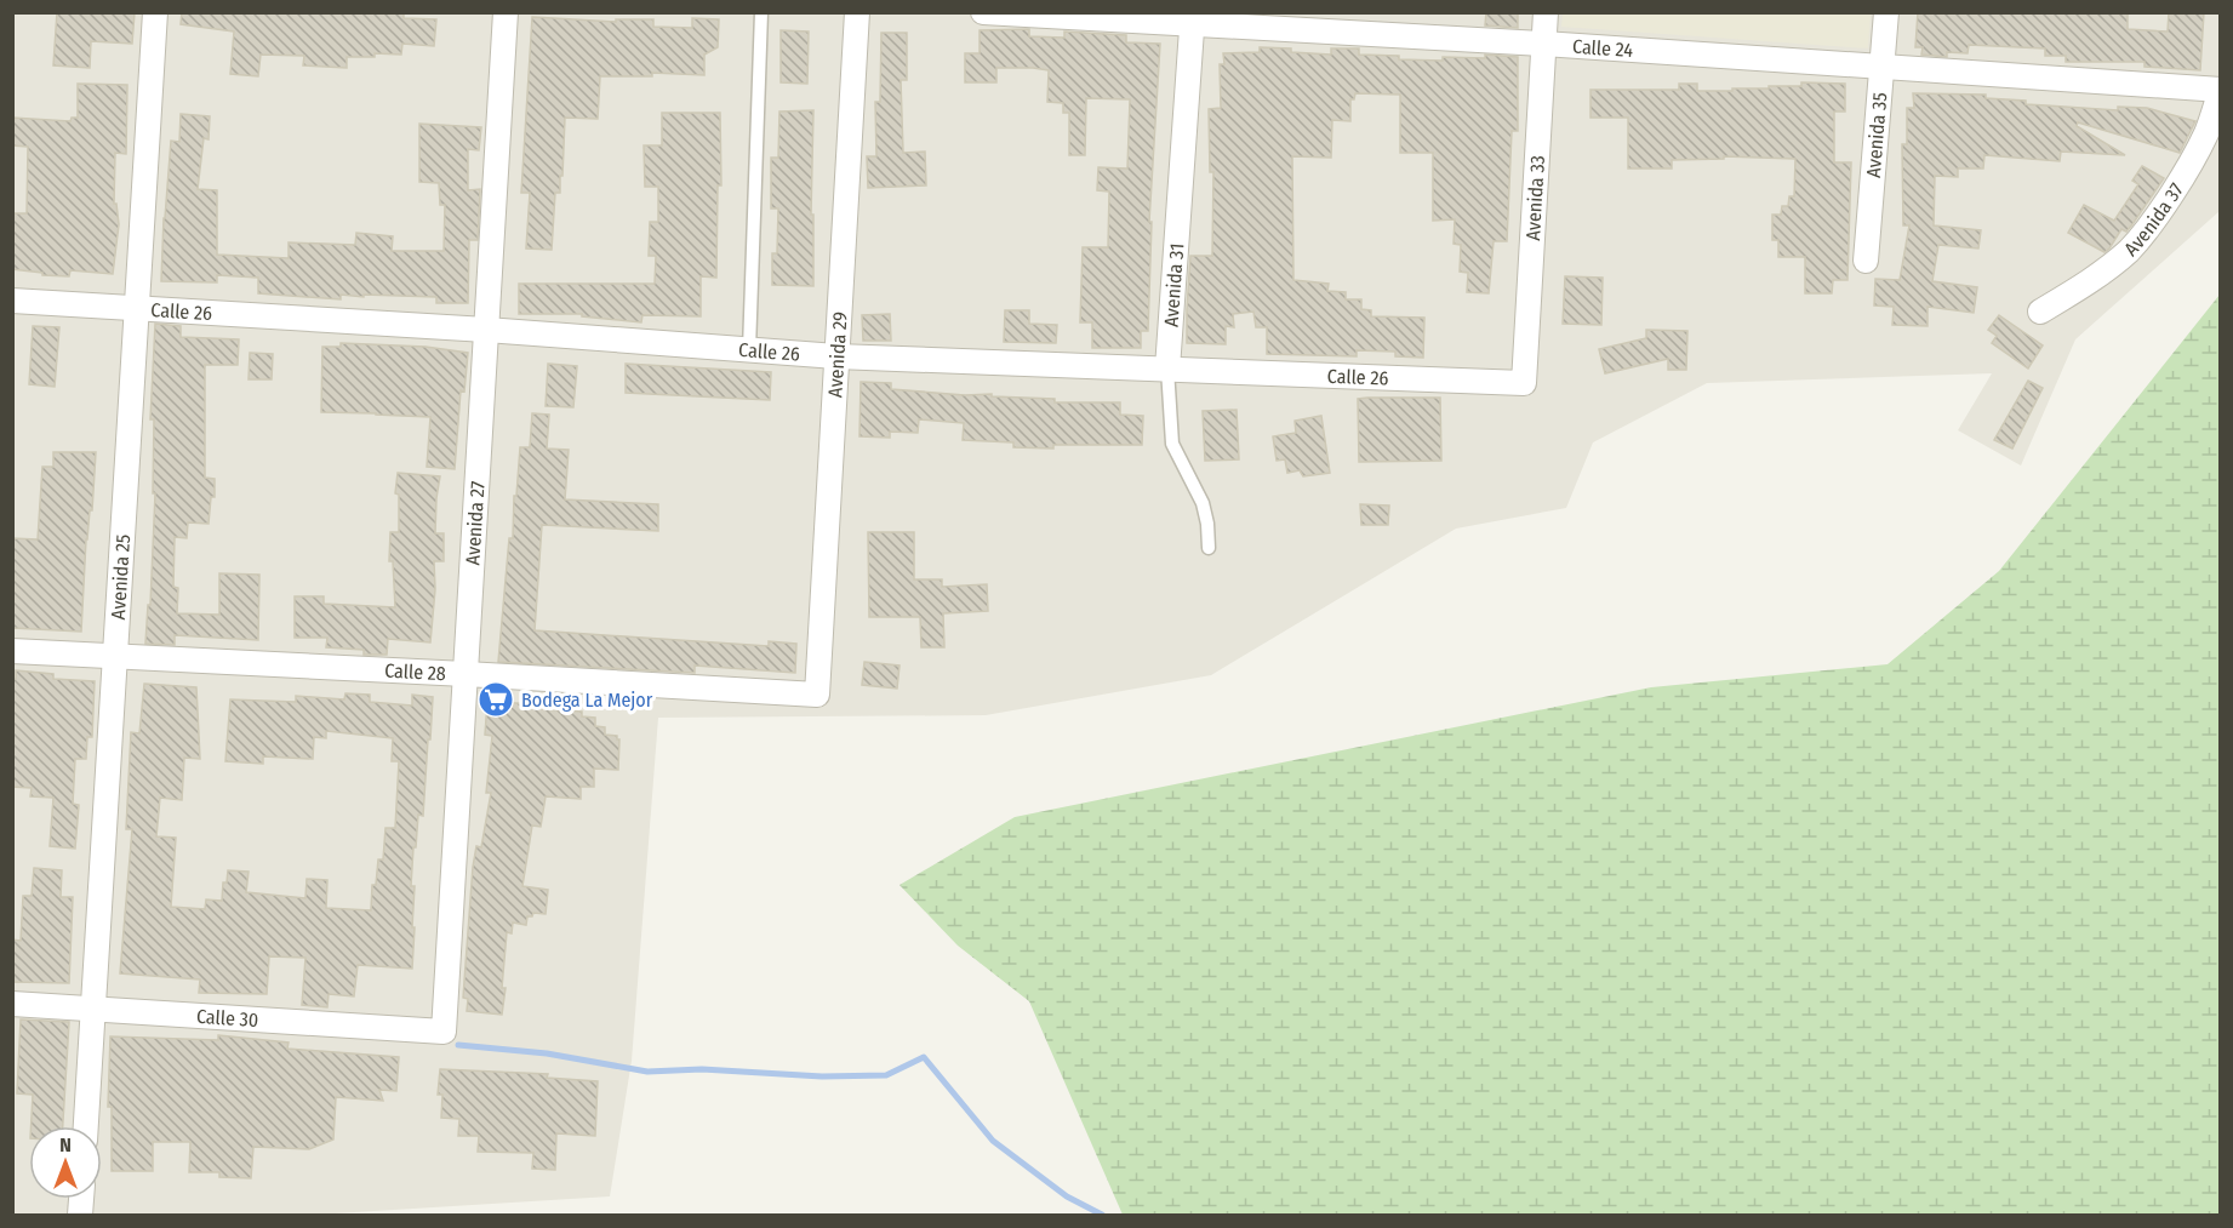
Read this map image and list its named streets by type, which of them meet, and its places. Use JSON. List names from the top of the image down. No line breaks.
{"streets":{"street":["Calle 24","Avenida 35","Avenida 33","Avenida 37","Avenida 31","Calle 26","Avenida 29","Avenida 27","Avenida 25","Calle 28","Calle 30"]},"crossings":[["Calle 24","Avenida 35"],["Calle 24","Avenida 33"],["Calle 24","Avenida 37"],["Calle 24","Avenida 31"],["Avenida 33","Calle 26"],["Avenida 31","Calle 26"],["Calle 26","Avenida 29"],["Calle 26","Avenida 27"],["Calle 26","Avenida 25"],["Avenida 29","Calle 28"],["Avenida 27","Calle 28"],["Avenida 27","Calle 30"],["Avenida 25","Calle 28"],["Avenida 25","Calle 30"]],"places":{"supermarket":["Bodega La Mejor"]},"north":"top"}
